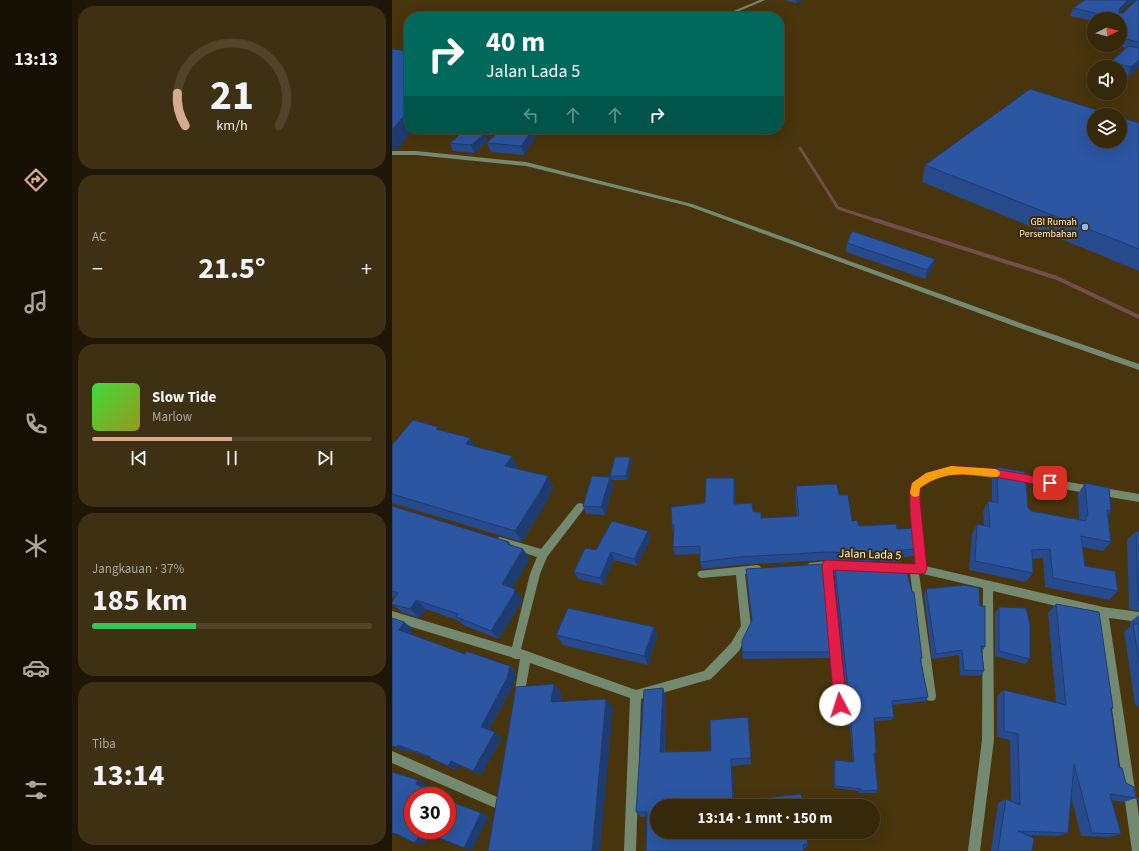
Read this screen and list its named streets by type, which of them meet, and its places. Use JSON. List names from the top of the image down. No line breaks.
{"streets":{"street":["Jalan Lada 5"]},"places":["GBI Rumah Persembahan"],"north":"right","page":{"tabs":"13:13","turn":["40 m","Jalan Lada 5"],"tile":["AC",["Jangkauan · 37%","185 km"],["Tiba","13:14"]],"heat":["−","21.5°","+"],"song":["Slow Tide","Marlow"],"limit":"30","trip":"13:14 · 1 mnt · 150 m","gauge":["21","km/h"]}}
